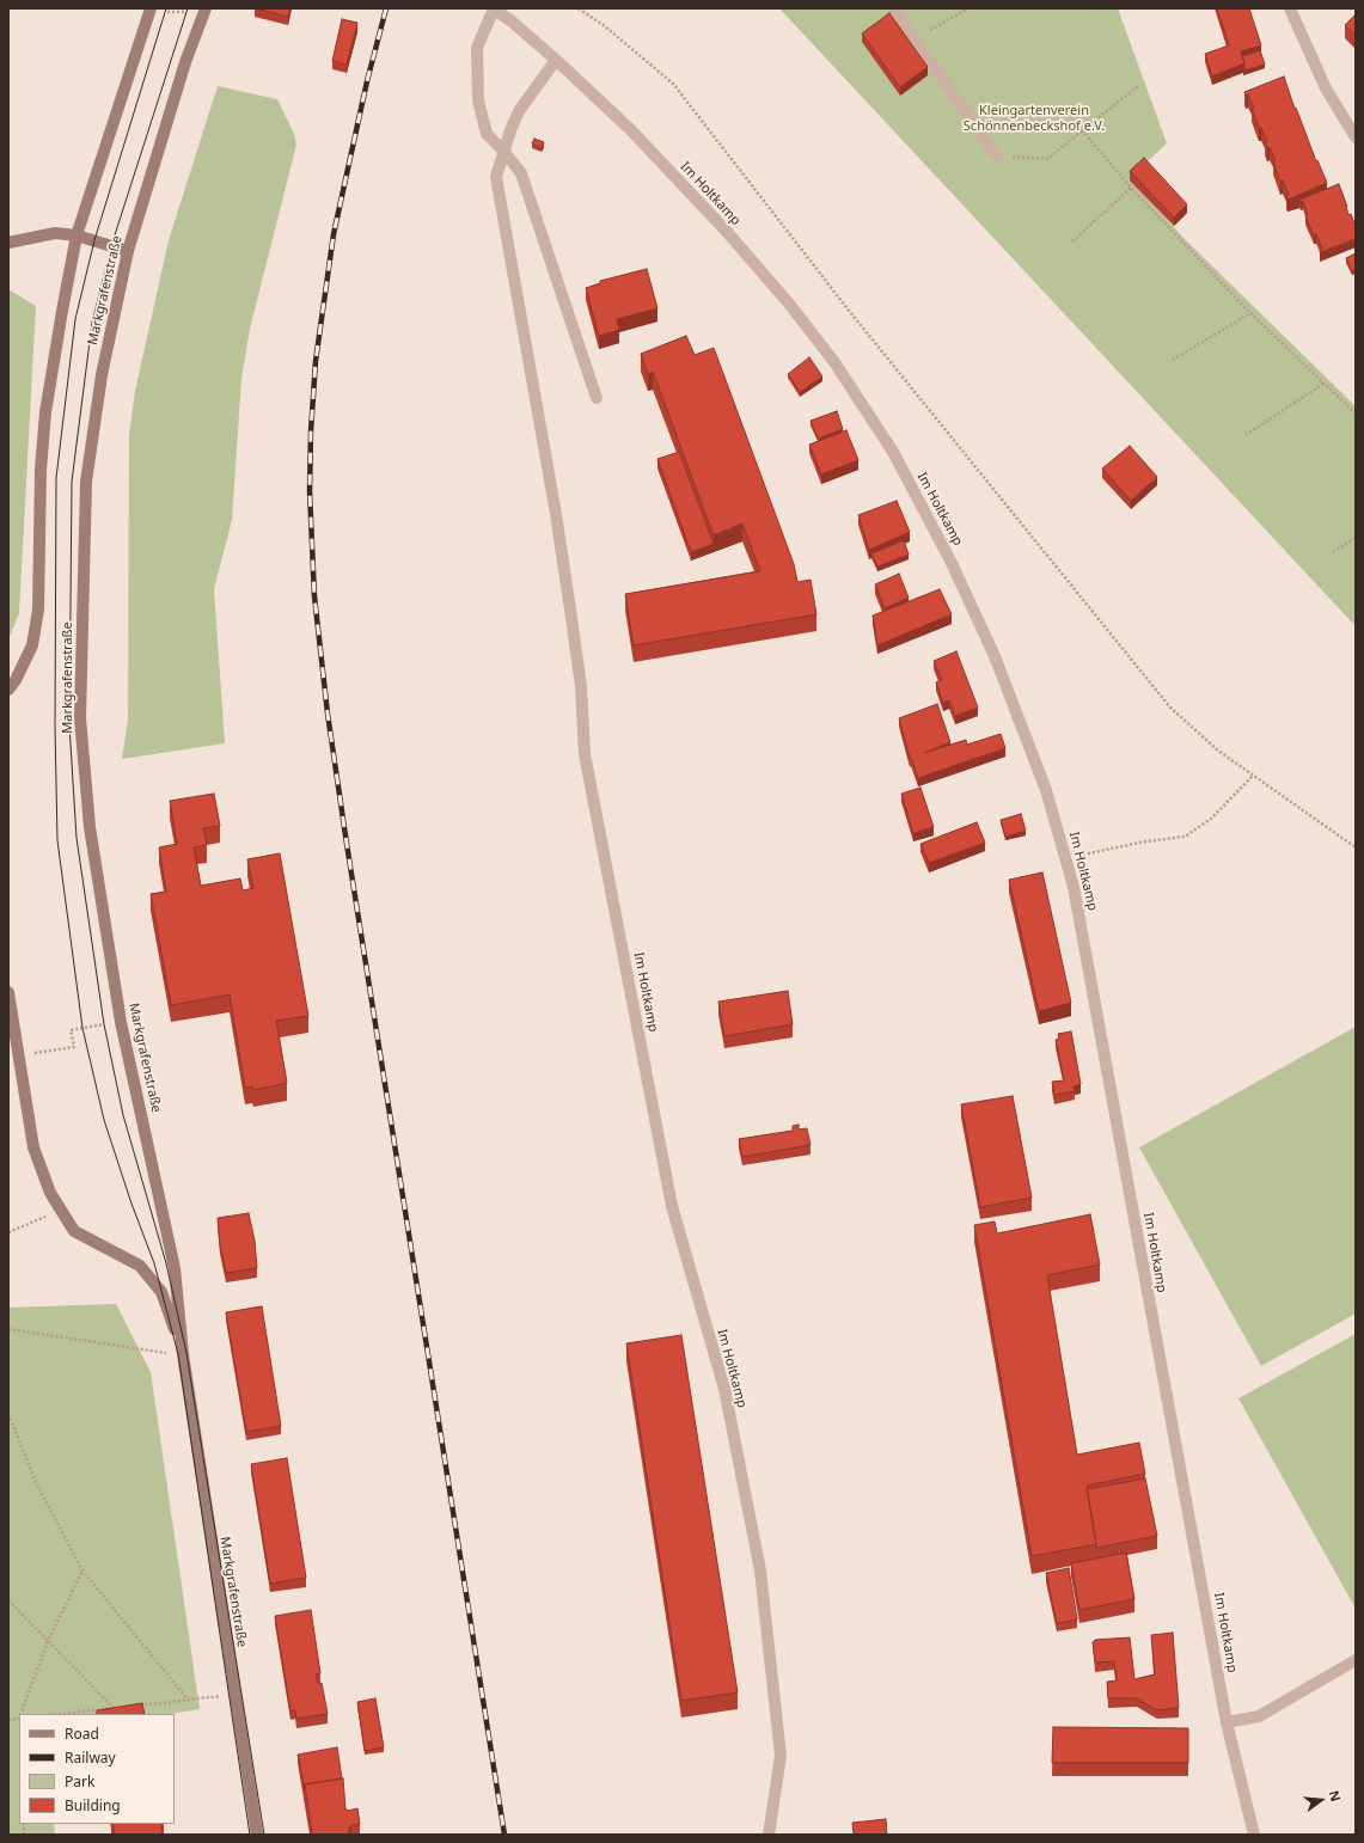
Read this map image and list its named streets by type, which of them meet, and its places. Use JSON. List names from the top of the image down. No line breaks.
{"streets":{"street":["Im Holtkamp","Markgrafenstraße"]},"parks":["Kleingartenverein Schönnenbeckshof e.V."],"legend":["Road","Railway","Park","Building"],"north":"right"}
